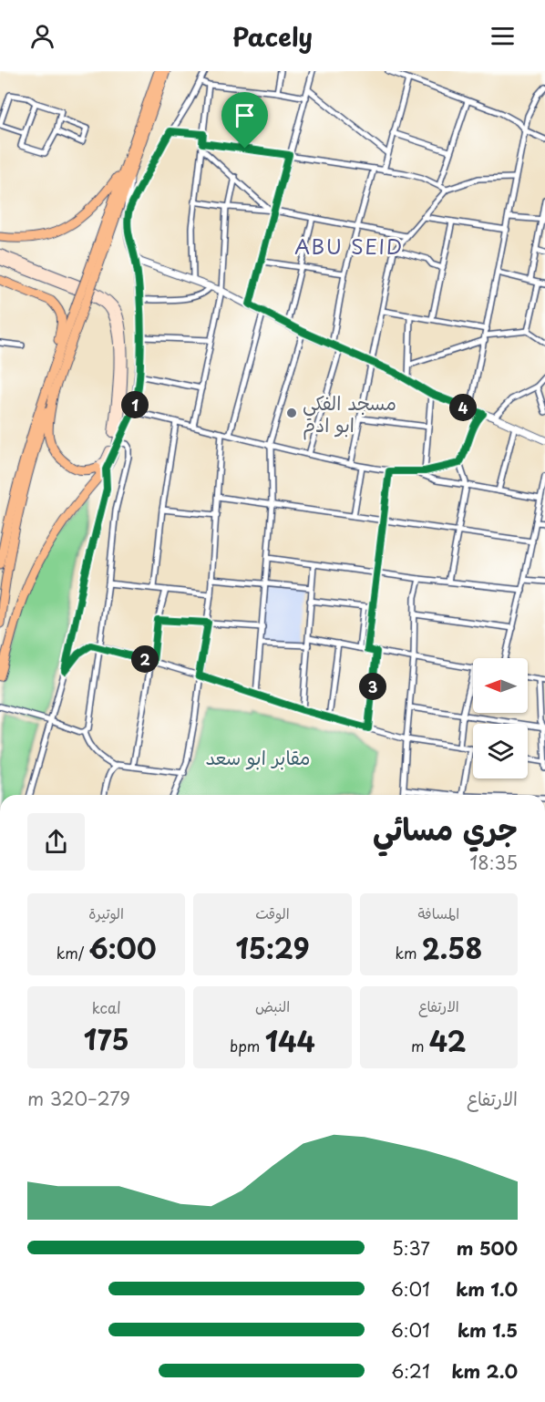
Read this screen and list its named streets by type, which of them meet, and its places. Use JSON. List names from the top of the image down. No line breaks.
{"districts":["ABU SEID"],"parks":["مقابر ابو سعد"],"places":["مسجد الفكي ابو ادم"],"north":"left","page":{"header":"Pacely","pins":["1","4","2","3"],"heading":["جري مسائي","18:35"],"stats":[["المسافة","2.58 km"],["الوقت","15:29"],["الوتيرة","6:00 /km"],["الارتفاع","42 m"],["النبض","144 bpm"],["kcal","175"]],"chart":["الارتفاع","279–320 m"],"list":[{"name":"500 m","note":"5:37"},{"name":"1.0 km","note":"6:01"},{"name":"1.5 km","note":"6:01"},{"name":"2.0 km","note":"6:21"}]}}
